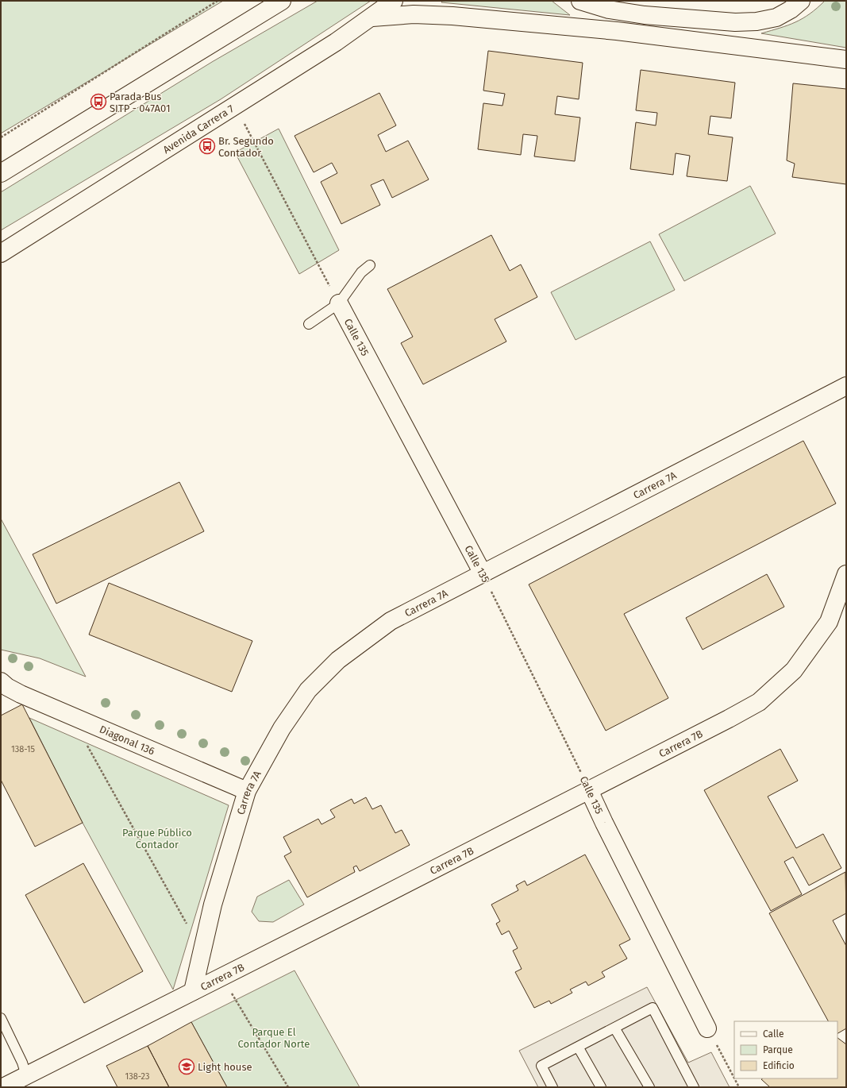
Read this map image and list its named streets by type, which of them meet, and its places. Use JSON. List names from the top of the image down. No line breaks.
{"streets":{"street":["Avenida Carrera 7","Calle 135","Carrera 7A","Diagonal 136","Carrera 7B"]},"crossings":[["Calle 135","Carrera 7A"],["Calle 135","Carrera 7B"],["Carrera 7A","Diagonal 136"],["Carrera 7A","Carrera 7B"]],"parks":["Parque Público Contador","Parque El Contador Norte"],"places":{"bus stop":["Parada Bus SITP - 047A01","Br. Segundo Contador"],"school or university":["Light house"]},"house_numbers":["138-15","138-23"],"legend":["Calle","Parque","Edificio"]}
